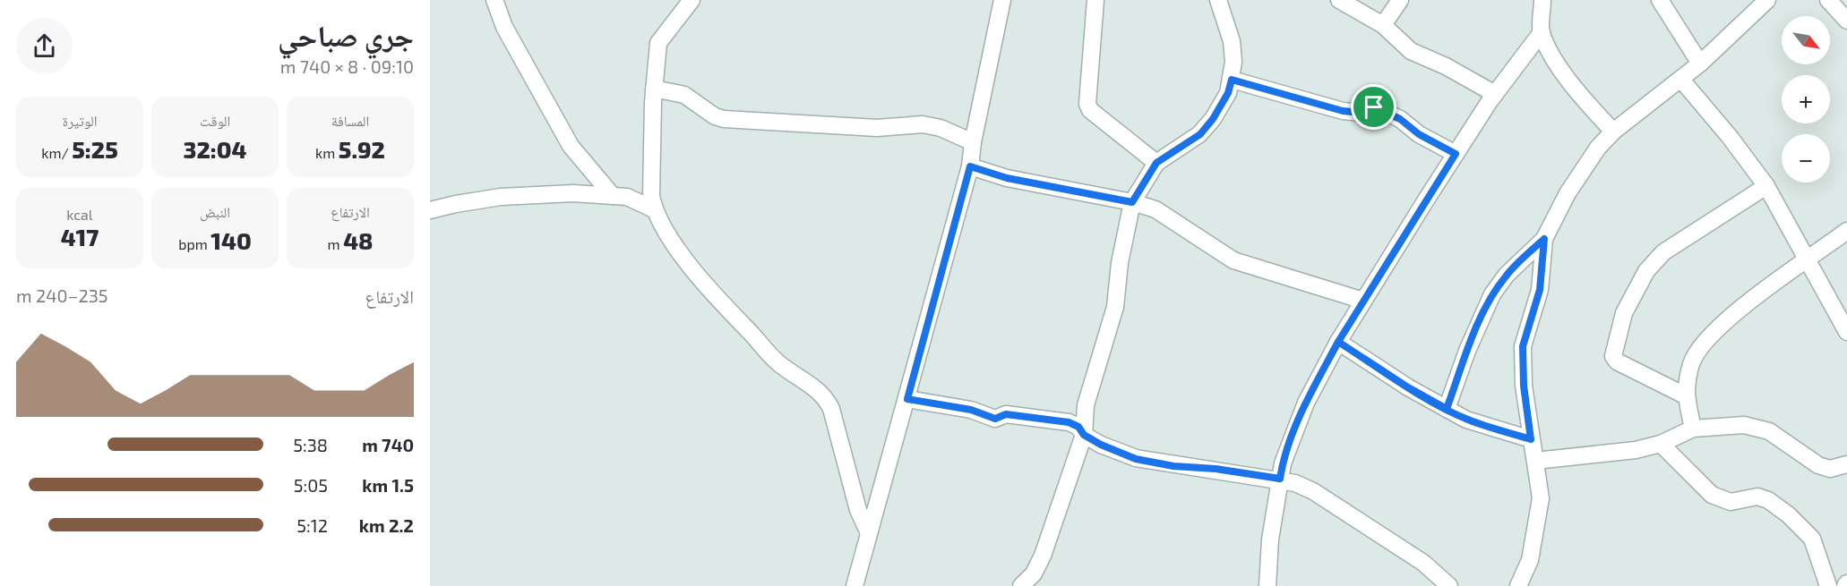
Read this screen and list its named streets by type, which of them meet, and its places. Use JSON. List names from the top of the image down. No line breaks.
{"north":"bottom right","page":{"heading":["جري صباحي","09:10 · 8 × 740 m"],"map_buttons":["+","−"],"stats":[["المسافة","5.92 km"],["الوقت","32:04"],["الوتيرة","5:25 /km"],["الارتفاع","48 m"],["النبض","140 bpm"],["kcal","417"]],"chart":["الارتفاع","235–240 m"],"list":[{"name":"740 m","note":"5:38"},{"name":"1.5 km","note":"5:05"},{"name":"2.2 km","note":"5:12"}]}}
